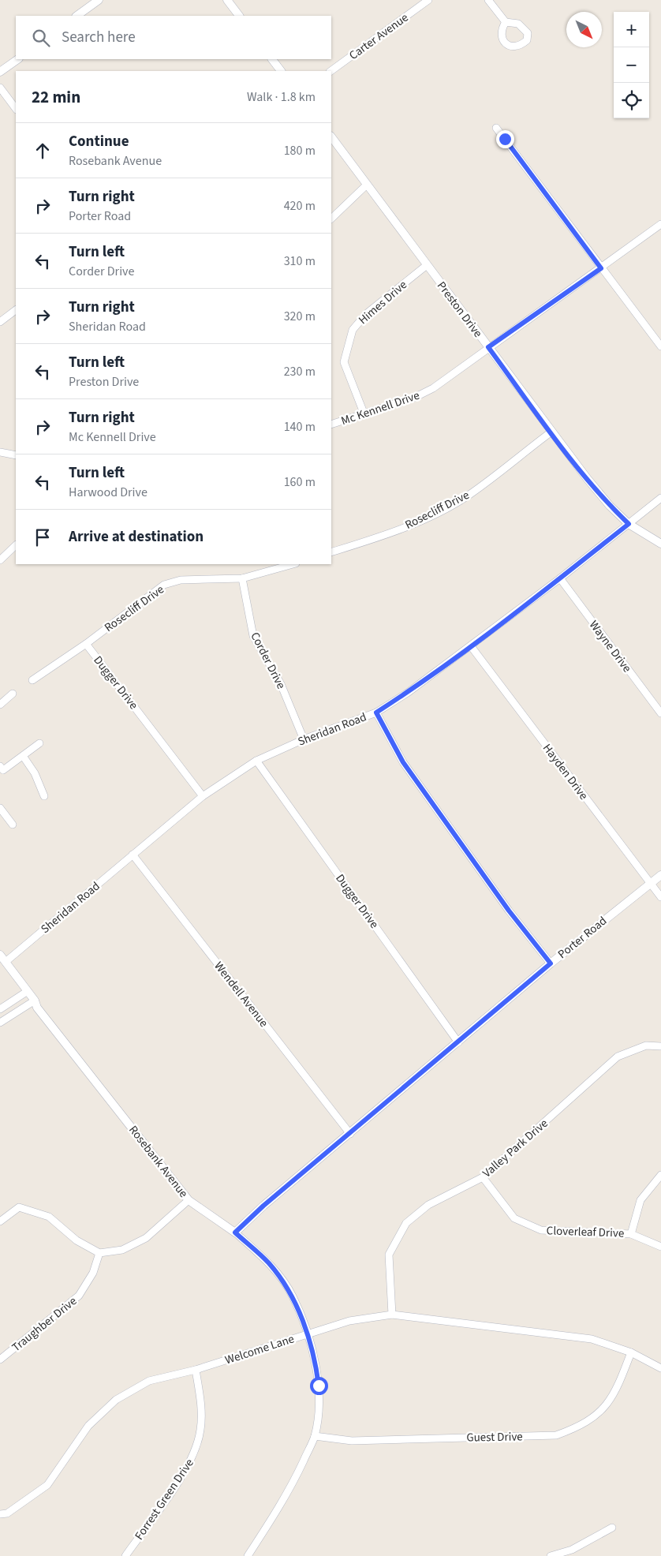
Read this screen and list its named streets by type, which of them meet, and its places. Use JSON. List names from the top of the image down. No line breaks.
{"streets":{"street":["Carter Avenue","Himes Drive","Preston Drive","Mc Kennell Drive","Rosecliff Drive","Wayne Drive","Corder Drive","Dugger Drive","Sheridan Road","Hayden Drive","Porter Road","Wendell Avenue","Valley Park Drive","Rosebank Avenue","Cloverleaf Drive","Traughber Drive","Welcome Lane","Guest Drive","Forrest Green Drive"]},"crossings":[["Himes Drive","Preston Drive"],["Himes Drive","Mc Kennell Drive"],["Preston Drive","Mc Kennell Drive"],["Preston Drive","Rosecliff Drive"],["Preston Drive","Sheridan Road"],["Rosecliff Drive","Corder Drive"],["Rosecliff Drive","Dugger Drive"],["Wayne Drive","Sheridan Road"],["Corder Drive","Sheridan Road"],["Dugger Drive","Sheridan Road"],["Dugger Drive","Porter Road"],["Sheridan Road","Hayden Drive"],["Sheridan Road","Wendell Avenue"],["Sheridan Road","Rosebank Avenue"],["Hayden Drive","Porter Road"],["Porter Road","Wendell Avenue"],["Porter Road","Rosebank Avenue"],["Valley Park Drive","Cloverleaf Drive"],["Valley Park Drive","Welcome Lane"],["Rosebank Avenue","Welcome Lane"],["Rosebank Avenue","Guest Drive"],["Welcome Lane","Guest Drive"],["Welcome Lane","Forrest Green Drive"]],"north":"bottom right","page":{"map_buttons":["+","−"],"search":"Search here","heading":["22 min","Walk · 1.8 km"],"list":[["Continue","Rosebank Avenue","180 m"],["Turn right","Porter Road","420 m"],["Turn left","Corder Drive","310 m"],["Turn right","Sheridan Road","320 m"],["Turn left","Preston Drive","230 m"],["Turn right","Mc Kennell Drive","140 m"],["Turn left","Harwood Drive","160 m"],"Arrive at destination"]}}
